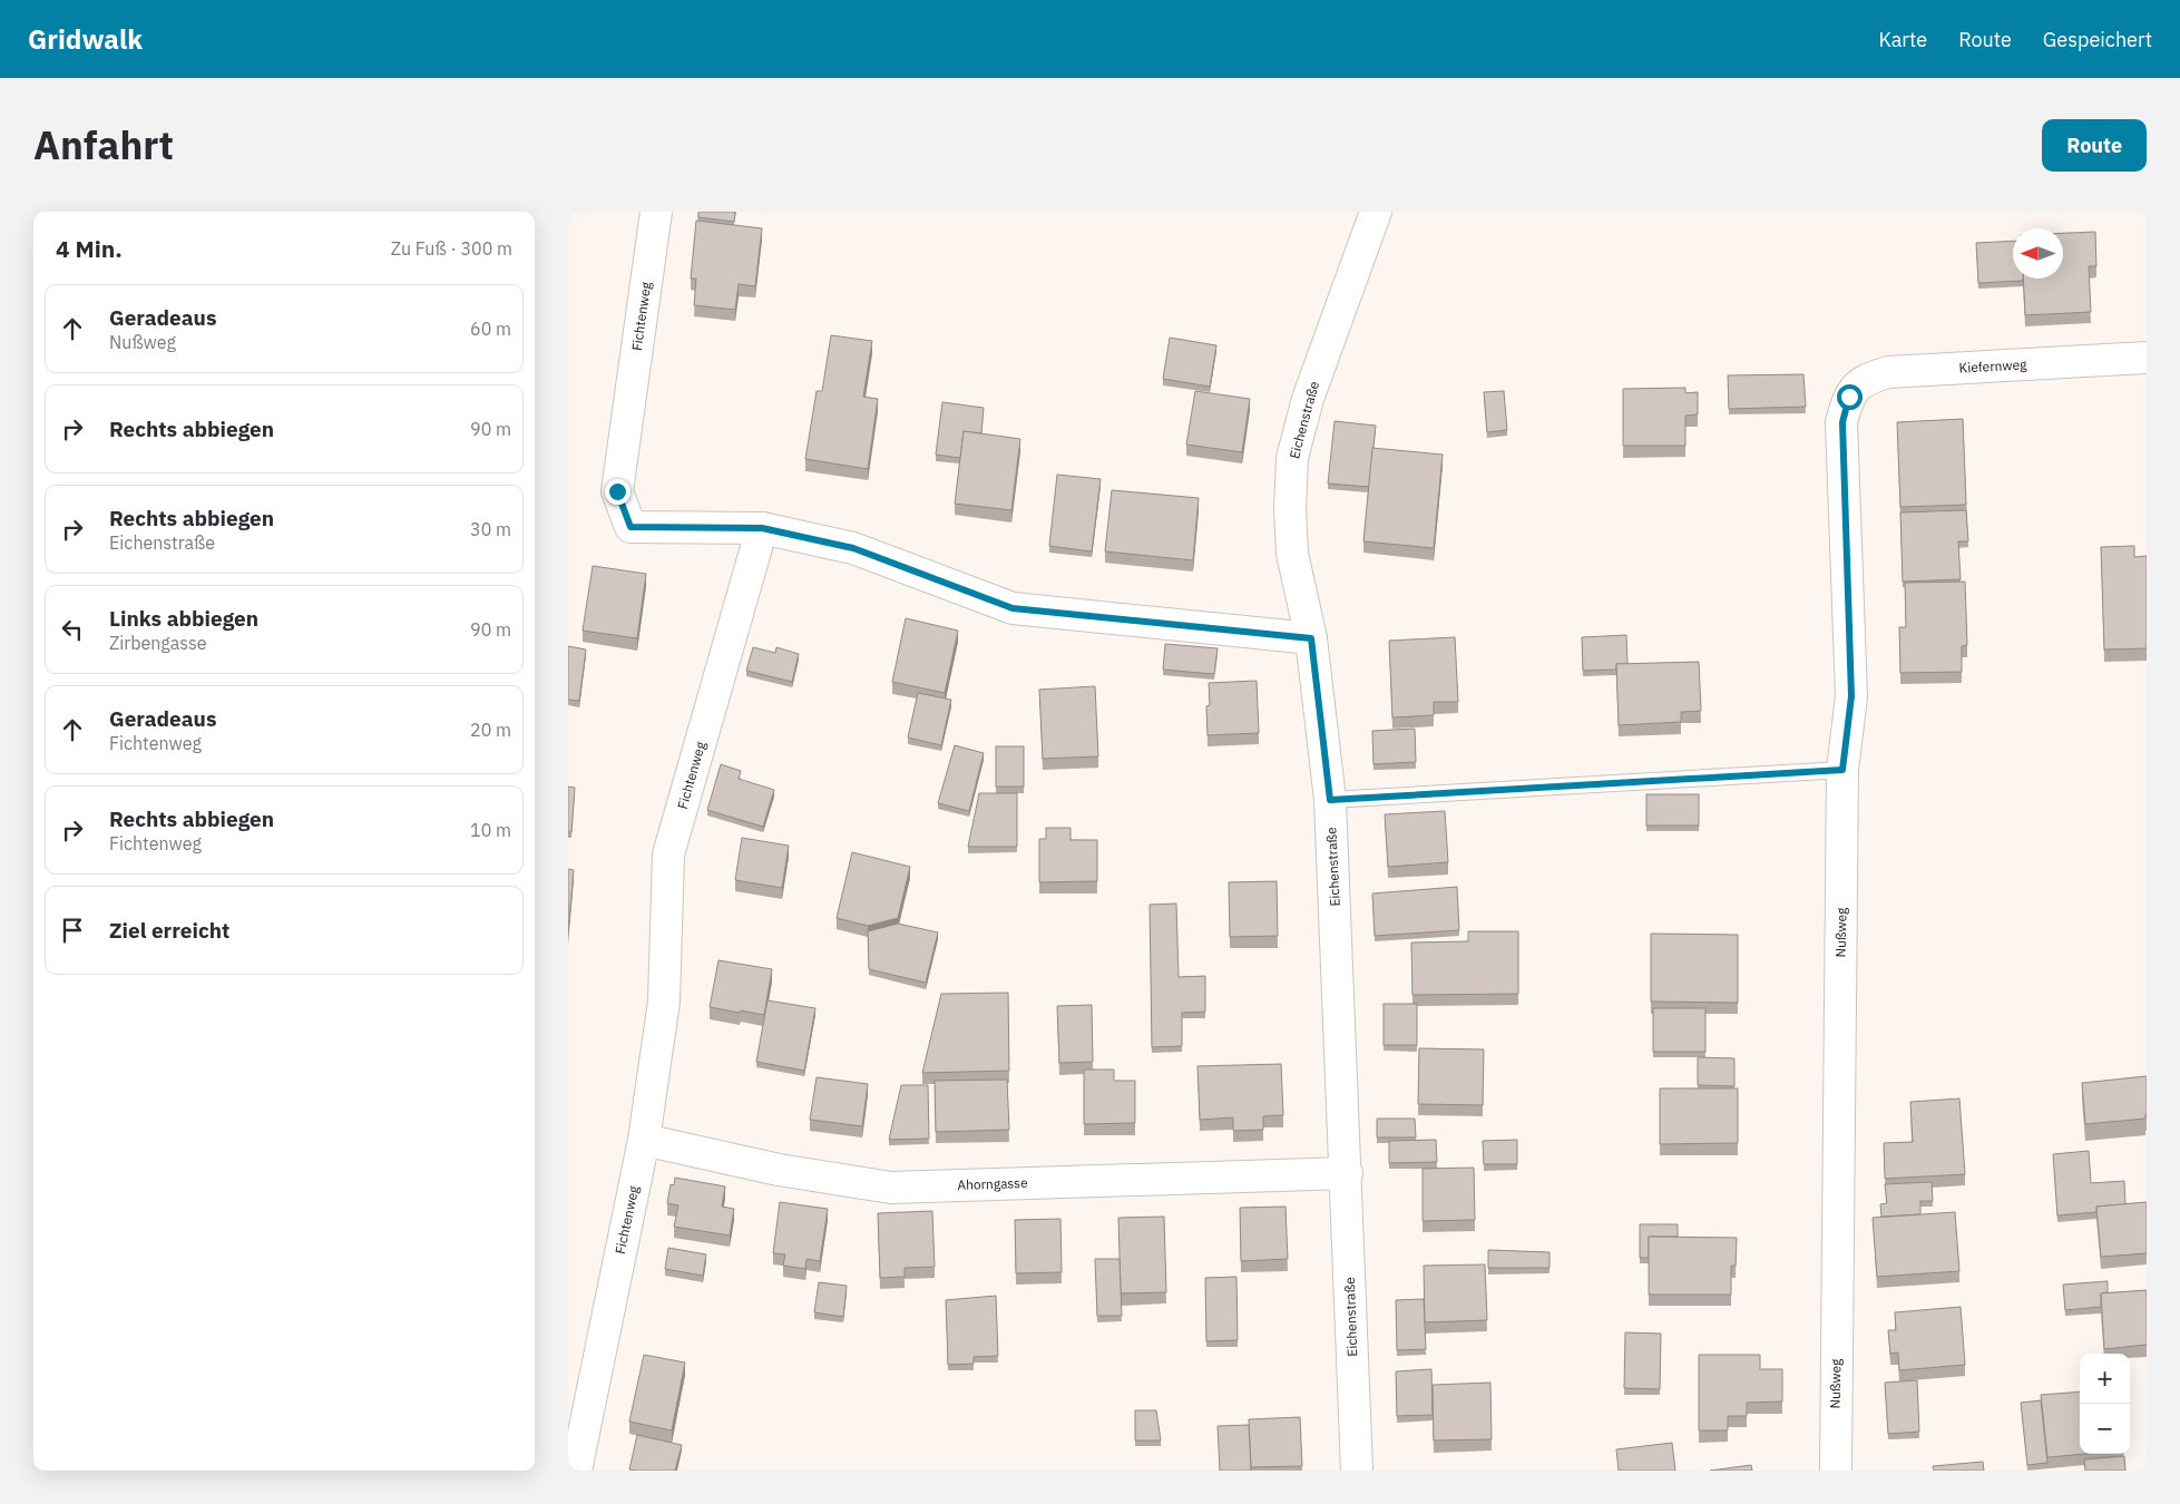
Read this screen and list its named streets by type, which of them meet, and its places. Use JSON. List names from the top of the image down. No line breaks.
{"streets":{"street":["Fichtenweg","Kiefernweg","Eichenstraße","Nußweg","Ahorngasse"]},"crossings":[["Fichtenweg","Ahorngasse"],["Kiefernweg","Nußweg"],["Eichenstraße","Ahorngasse"]],"north":"left","page":{"header":"Gridwalk","nav":["Karte","Route","Gespeichert"],"title":"Anfahrt","buttons":"Route","heading":["4 Min.","Zu Fuß · 300 m"],"list":[["Geradeaus","Nußweg","60 m"],["Rechts abbiegen","90 m"],["Rechts abbiegen","Eichenstraße","30 m"],["Links abbiegen","Zirbengasse","90 m"],["Geradeaus","Fichtenweg","20 m"],["Rechts abbiegen","Fichtenweg","10 m"],"Ziel erreicht"],"map_buttons":["+","−"]}}
